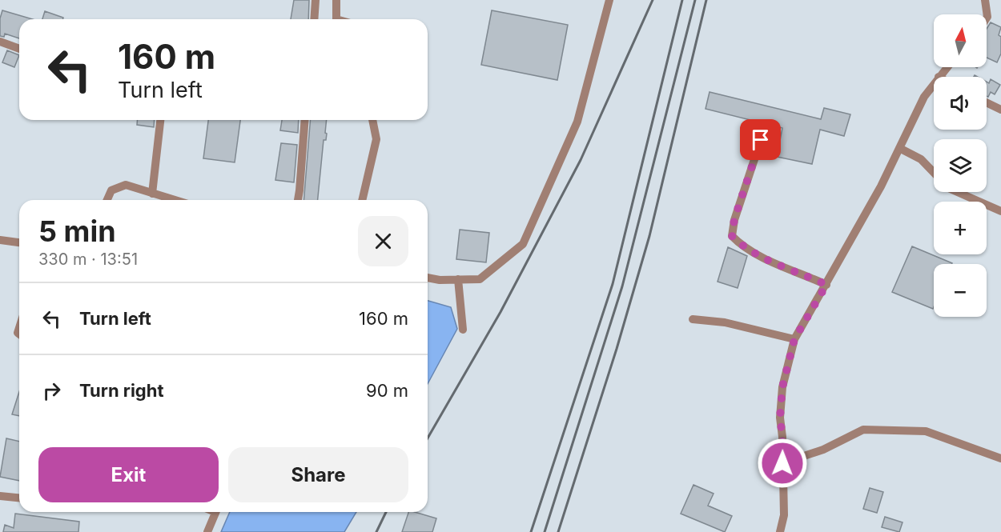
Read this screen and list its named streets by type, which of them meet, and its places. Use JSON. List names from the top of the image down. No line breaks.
{"north":"top","page":{"map_buttons":["+","−"],"turn":["160 m","Turn left"],"heading":["5 min","330 m · 13:51"],"list":[{"name":"Turn left","value":"160 m"},{"name":"Turn right","value":"90 m"}],"buttons":["Exit","Share"]}}
